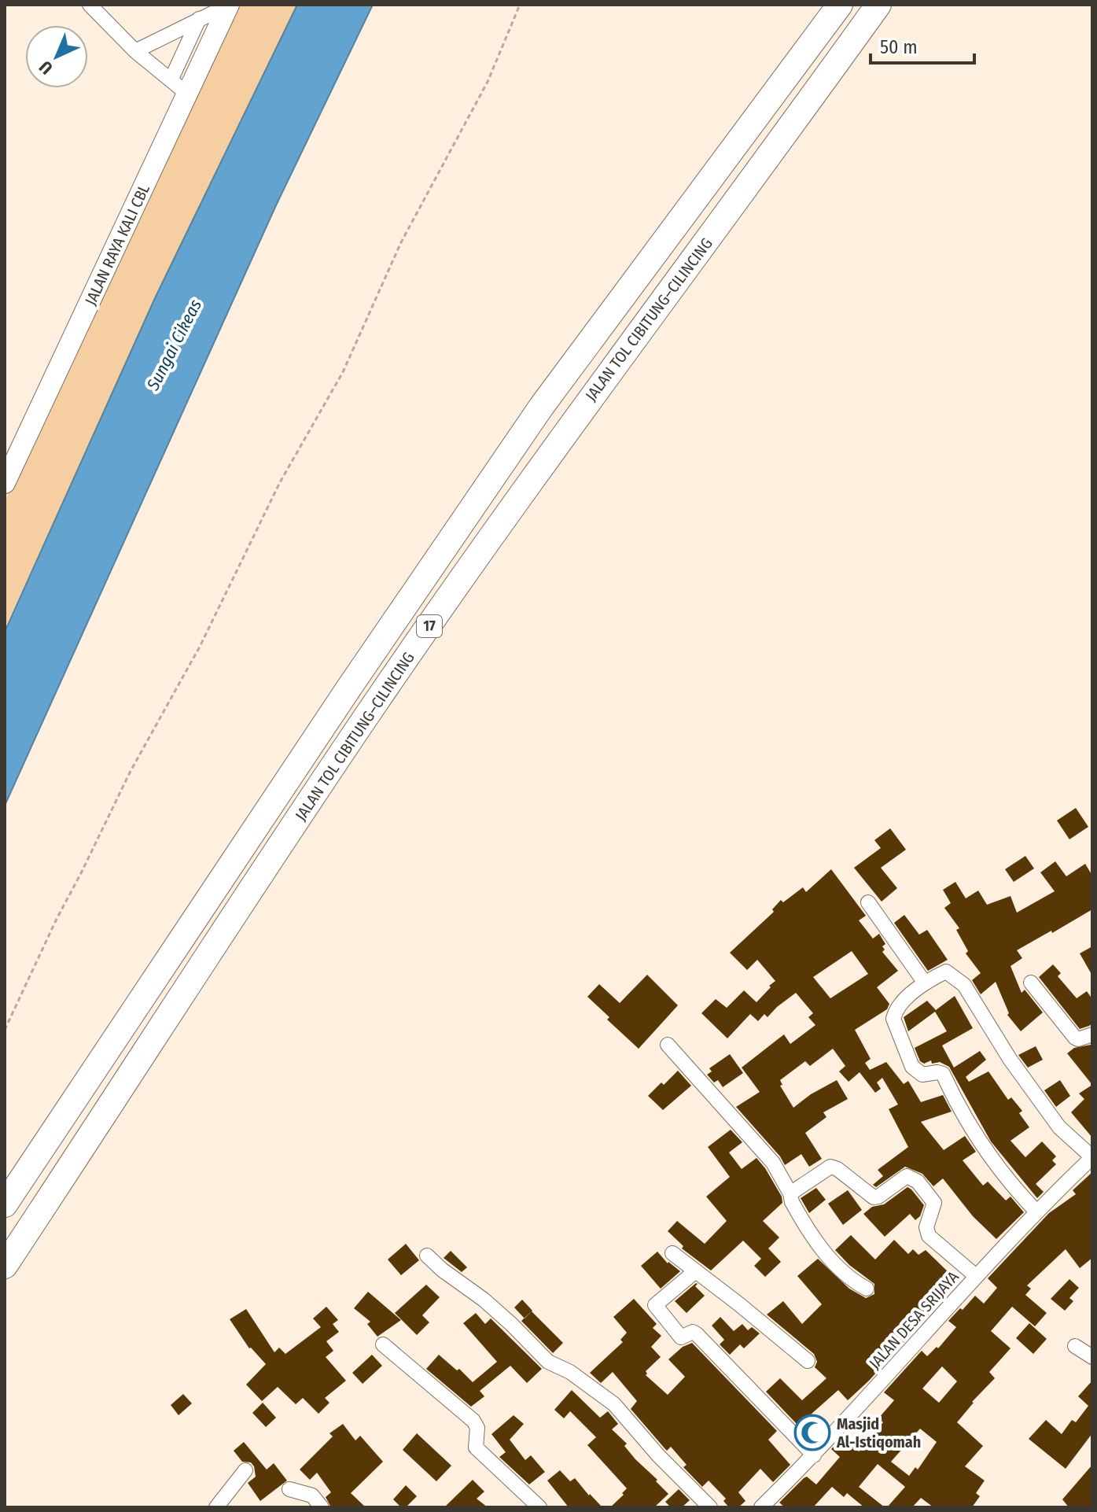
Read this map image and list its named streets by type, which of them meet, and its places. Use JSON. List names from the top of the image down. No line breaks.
{"streets":{"highway":["JALAN TOL CIBITUNG–CILINCING","17"],"street":["JALAN RAYA KALI CBL","JALAN DESA SRIJAYA"]},"water":["Sungai Cikeas"],"places":{"mosque":["Masjid Al-Istiqomah"]},"scale_bar":"50 m","north":"bottom left"}
